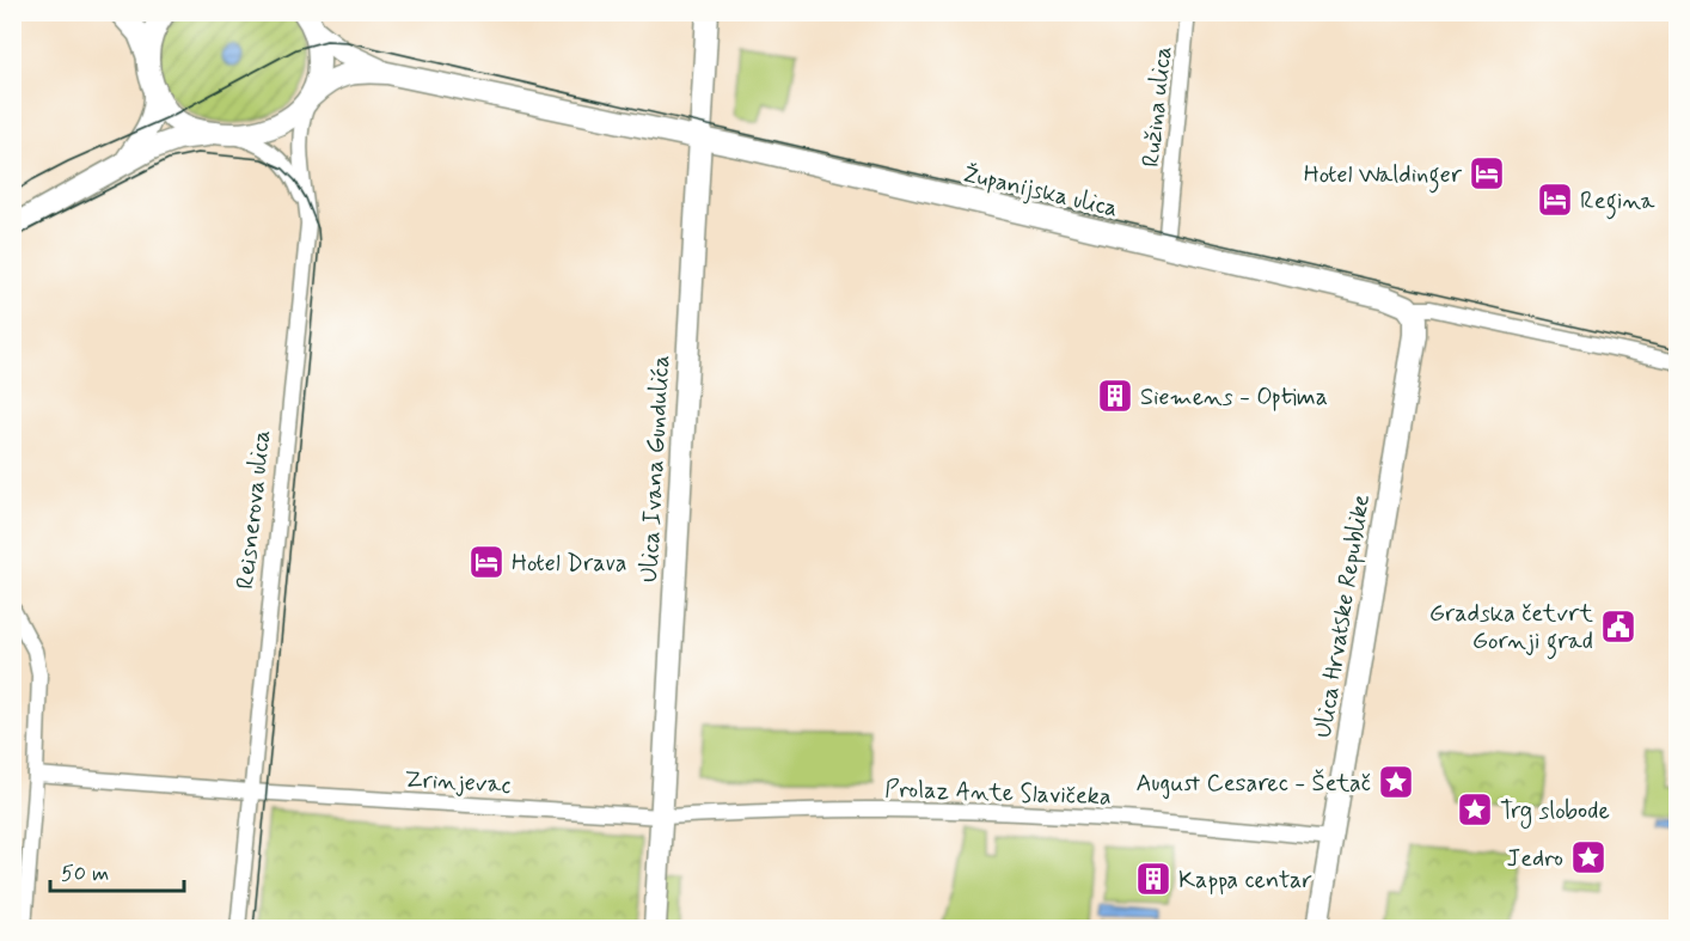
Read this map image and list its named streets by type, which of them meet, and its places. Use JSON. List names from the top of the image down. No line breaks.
{"streets":{"main road":["Županijska ulica","Ulica Ivana Gundulića","Ulica Hrvatske Republike"],"street":["Ružina ulica","Reisnerova ulica","Zrinjevac","Prolaz Ante Slavičeka"]},"crossings":[["Ružina ulica","Županijska ulica"],["Županijska ulica","Ulica Ivana Gundulića"],["Županijska ulica","Reisnerova ulica"],["Županijska ulica","Ulica Hrvatske Republike"],["Ulica Ivana Gundulića","Zrinjevac"],["Ulica Ivana Gundulića","Prolaz Ante Slavičeka"],["Reisnerova ulica","Zrinjevac"],["Ulica Hrvatske Republike","Prolaz Ante Slavičeka"],["Zrinjevac","Prolaz Ante Slavičeka"]],"places":{"hotel":["Hotel Waldinger","Regina","Hotel Drava"],"building":["Siemens - Optima","Kappa centar"],"public building":["Gradska četvrt Gornji grad"],"place":["August Cesarec - Šetač","Trg slobode","Jedro"]},"scale_bar":"50 m"}
